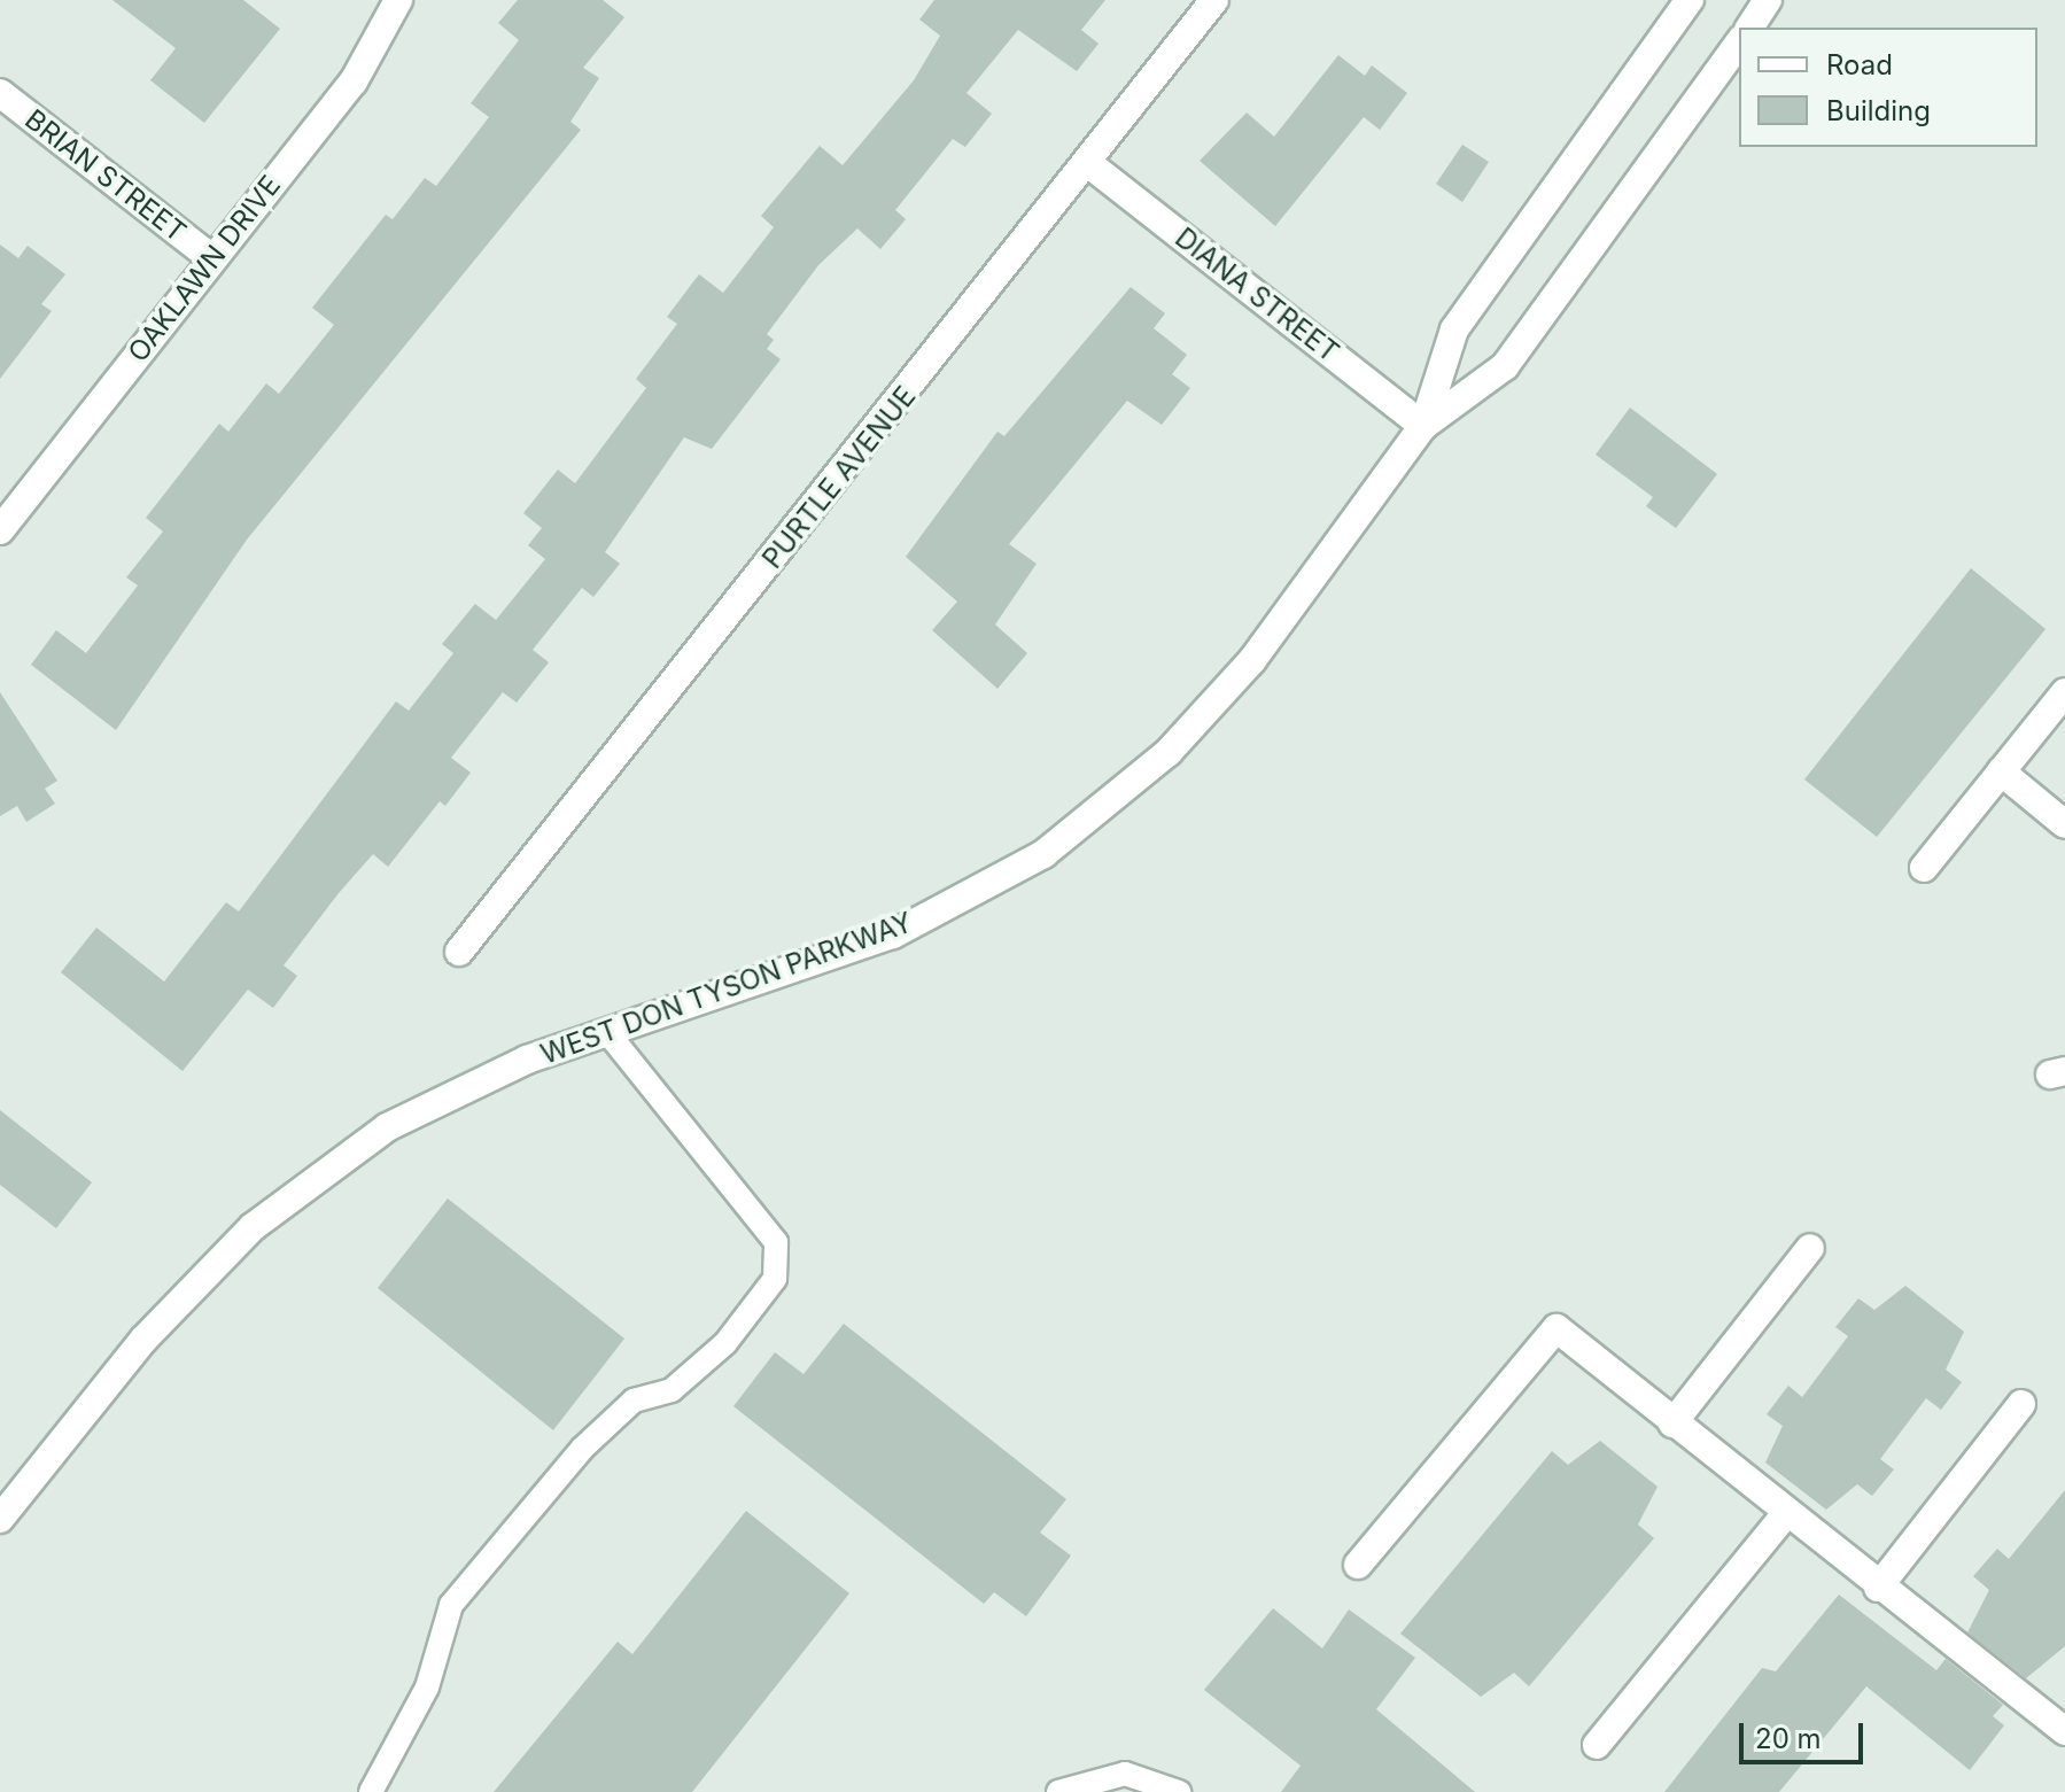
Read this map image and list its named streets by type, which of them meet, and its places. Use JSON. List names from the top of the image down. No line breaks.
{"streets":{"street":["BRIAN STREET","OAKLAWN DRIVE","DIANA STREET","PURTLE AVENUE","WEST DON TYSON PARKWAY"]},"crossings":[["BRIAN STREET","OAKLAWN DRIVE"],["DIANA STREET","PURTLE AVENUE"],["DIANA STREET","WEST DON TYSON PARKWAY"]],"legend":["Road","Building"],"scale_bar":"20 m"}
